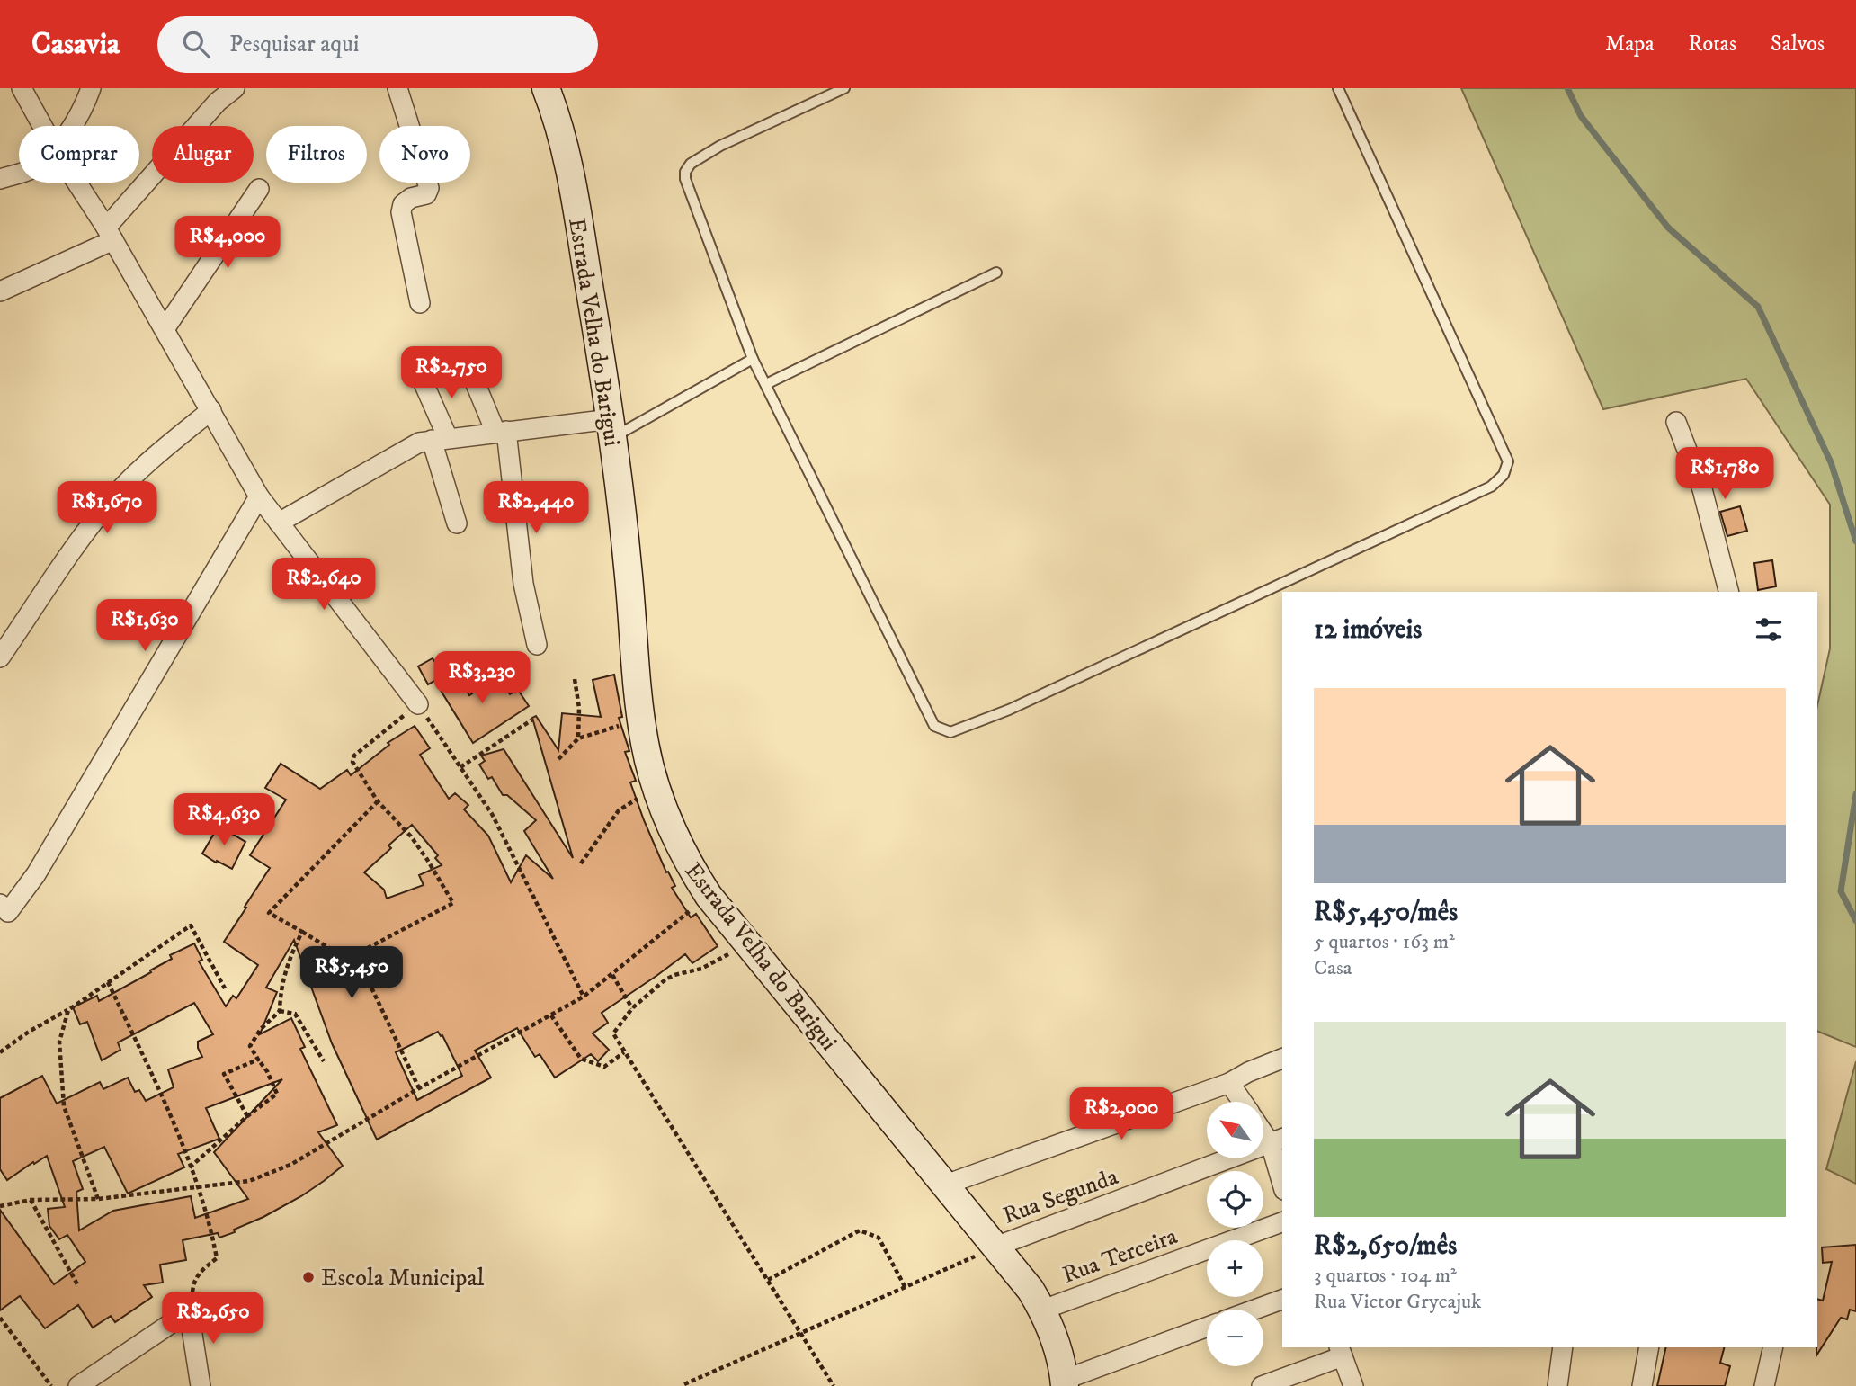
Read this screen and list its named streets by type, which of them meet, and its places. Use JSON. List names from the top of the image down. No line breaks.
{"streets":{"street":["Estrada Velha do Barigui","Rua Segunda","Rua Terceira"]},"crossings":[["Estrada Velha do Barigui","Rua Segunda"],["Estrada Velha do Barigui","Rua Terceira"]],"places":["Escola Municipal"],"north":"top left","page":{"header":"Casavia","search":"Pesquisar aqui","nav":["Mapa","Rotas","Salvos"],"chip":["Comprar","Alugar","Filtros","Novo"],"price":["R$4,000","R$2,750","R$1,780","R$1,670","R$2,440","R$2,640","R$1,630","R$3,230","R$4,630","R$5,450","R$2,000","R$2,650"],"heading":"12 imóveis","list":[{"name":"R$5,450/mês","note":"5 quartos · 163 m² · Casa"},{"name":"R$2,650/mês","note":"3 quartos · 104 m² · Rua Victor Grycajuk"}],"map_buttons":["+","−"]}}
